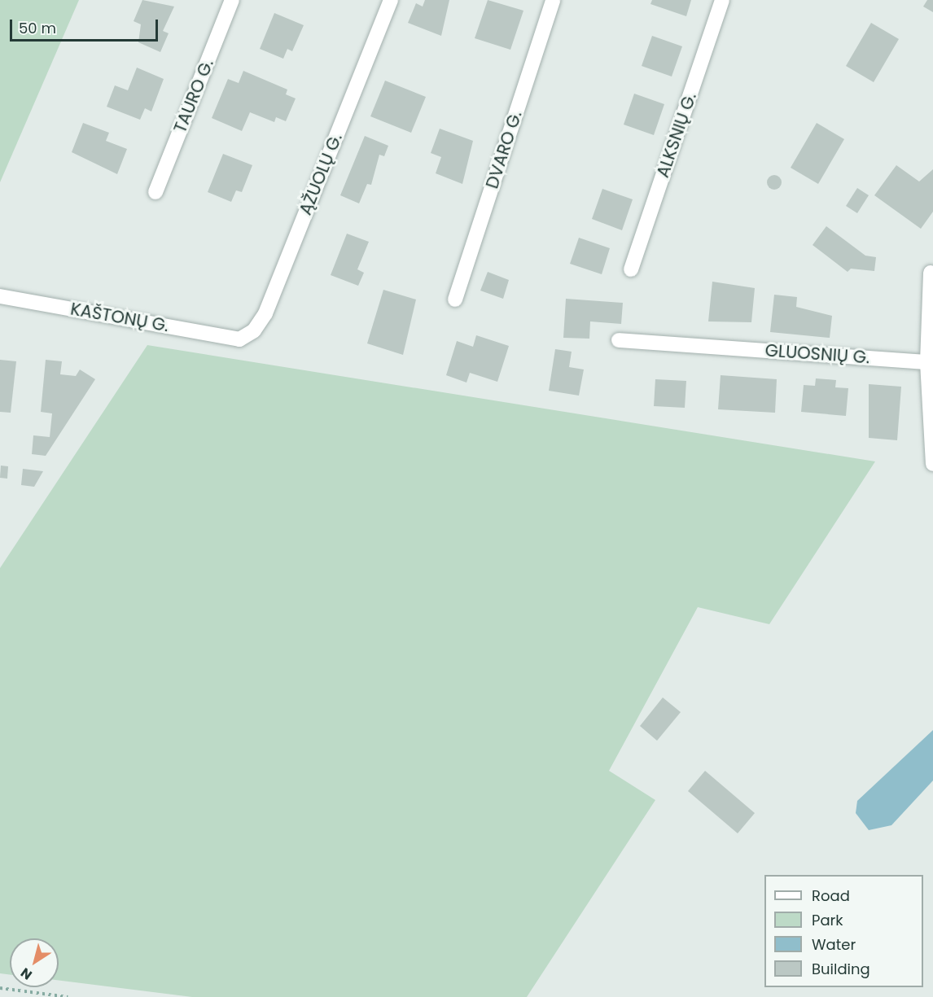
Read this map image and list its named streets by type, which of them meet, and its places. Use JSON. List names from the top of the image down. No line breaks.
{"streets":{"street":["TAURO G.","ALKSNIŲ G.","DVARO G.","ĄŽUOLŲ G.","KAŠTONŲ G.","GLUOSNIŲ G."]},"crossings":[["ĄŽUOLŲ G.","KAŠTONŲ G."]],"legend":["Road","Park","Water","Building"],"scale_bar":"50 m","north":"bottom left"}
